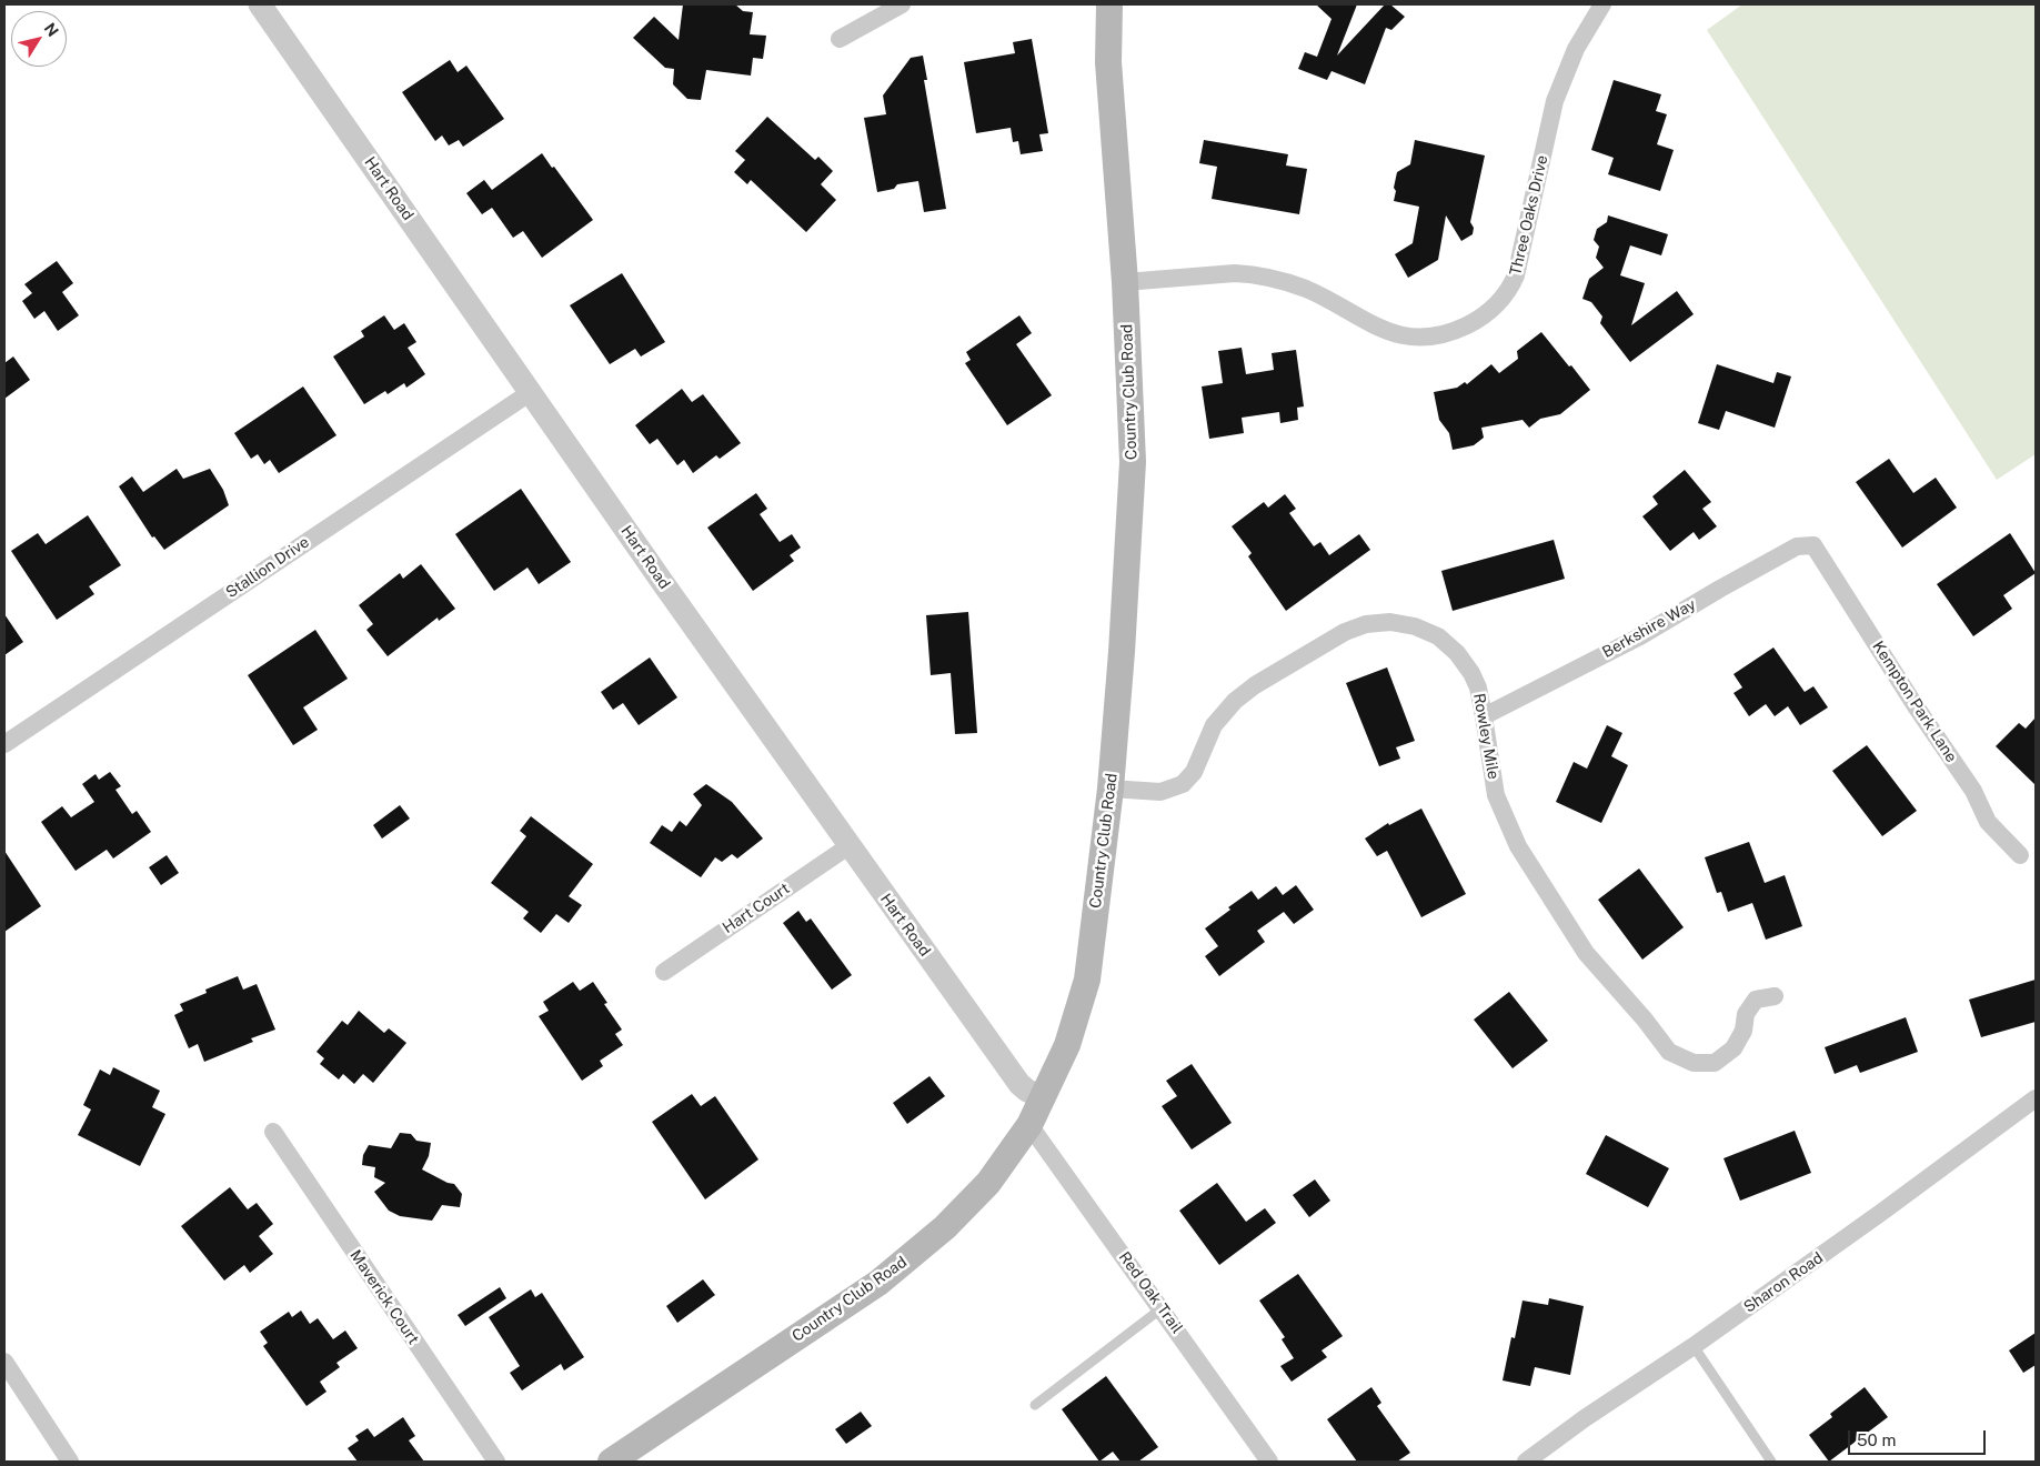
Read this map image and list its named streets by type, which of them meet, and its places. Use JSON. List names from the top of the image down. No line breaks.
{"streets":{"main road":["Country Club Road"],"street":["Hart Road","Three Oaks Drive","Stallion Drive","Berkshire Way","Kempton Park Lane","Rowley Mile","Hart Court","Sharon Road","Red Oak Trail","Maverick Court"]},"crossings":[["Hart Road","Country Club Road"],["Hart Road","Stallion Drive"],["Hart Road","Hart Court"],["Three Oaks Drive","Country Club Road"],["Country Club Road","Rowley Mile"],["Country Club Road","Red Oak Trail"],["Berkshire Way","Kempton Park Lane"],["Berkshire Way","Rowley Mile"]],"scale_bar":"50 m","north":"top right"}
